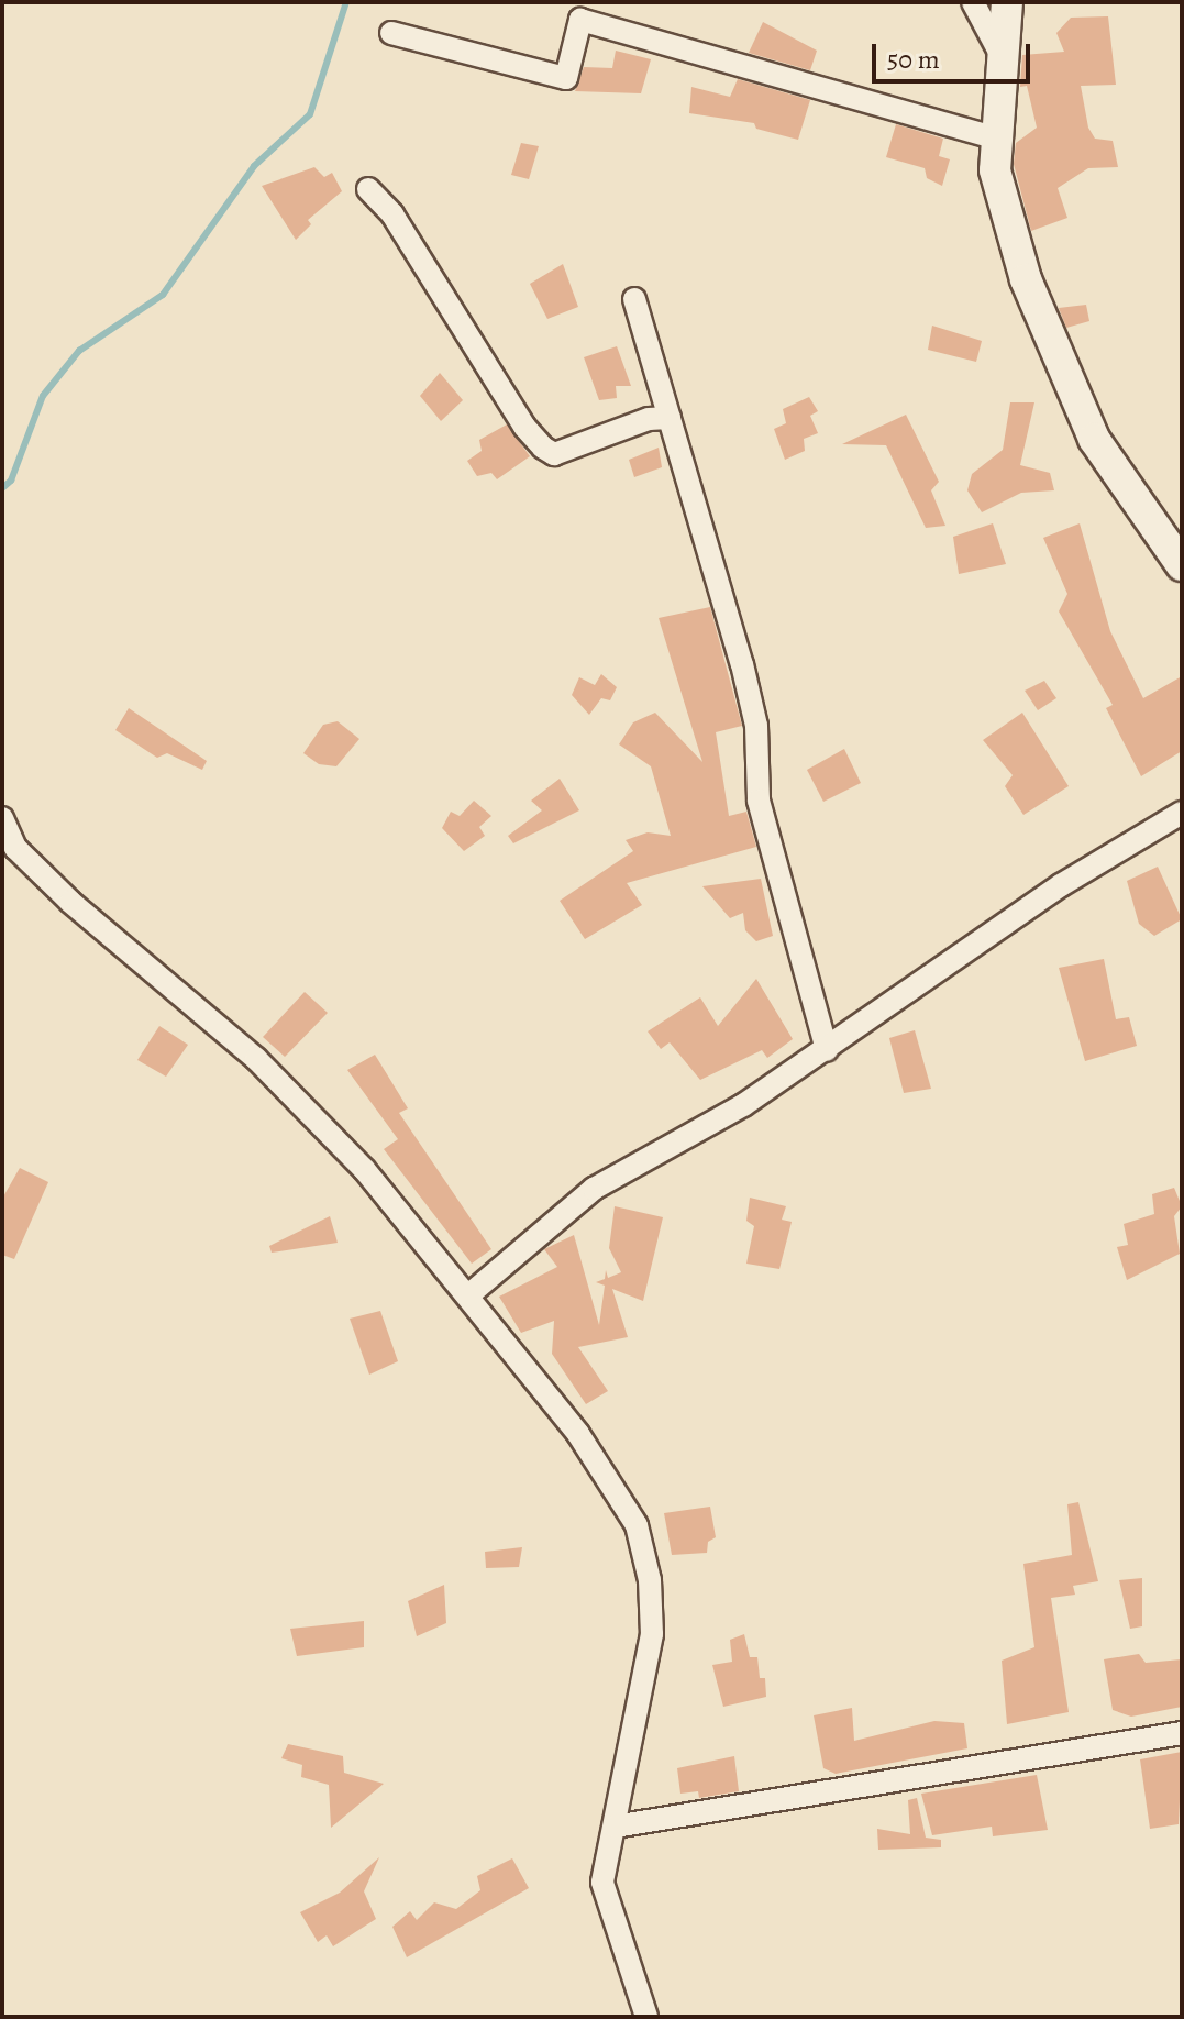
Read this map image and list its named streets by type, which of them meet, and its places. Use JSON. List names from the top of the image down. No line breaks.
{"scale_bar":"50 m"}
